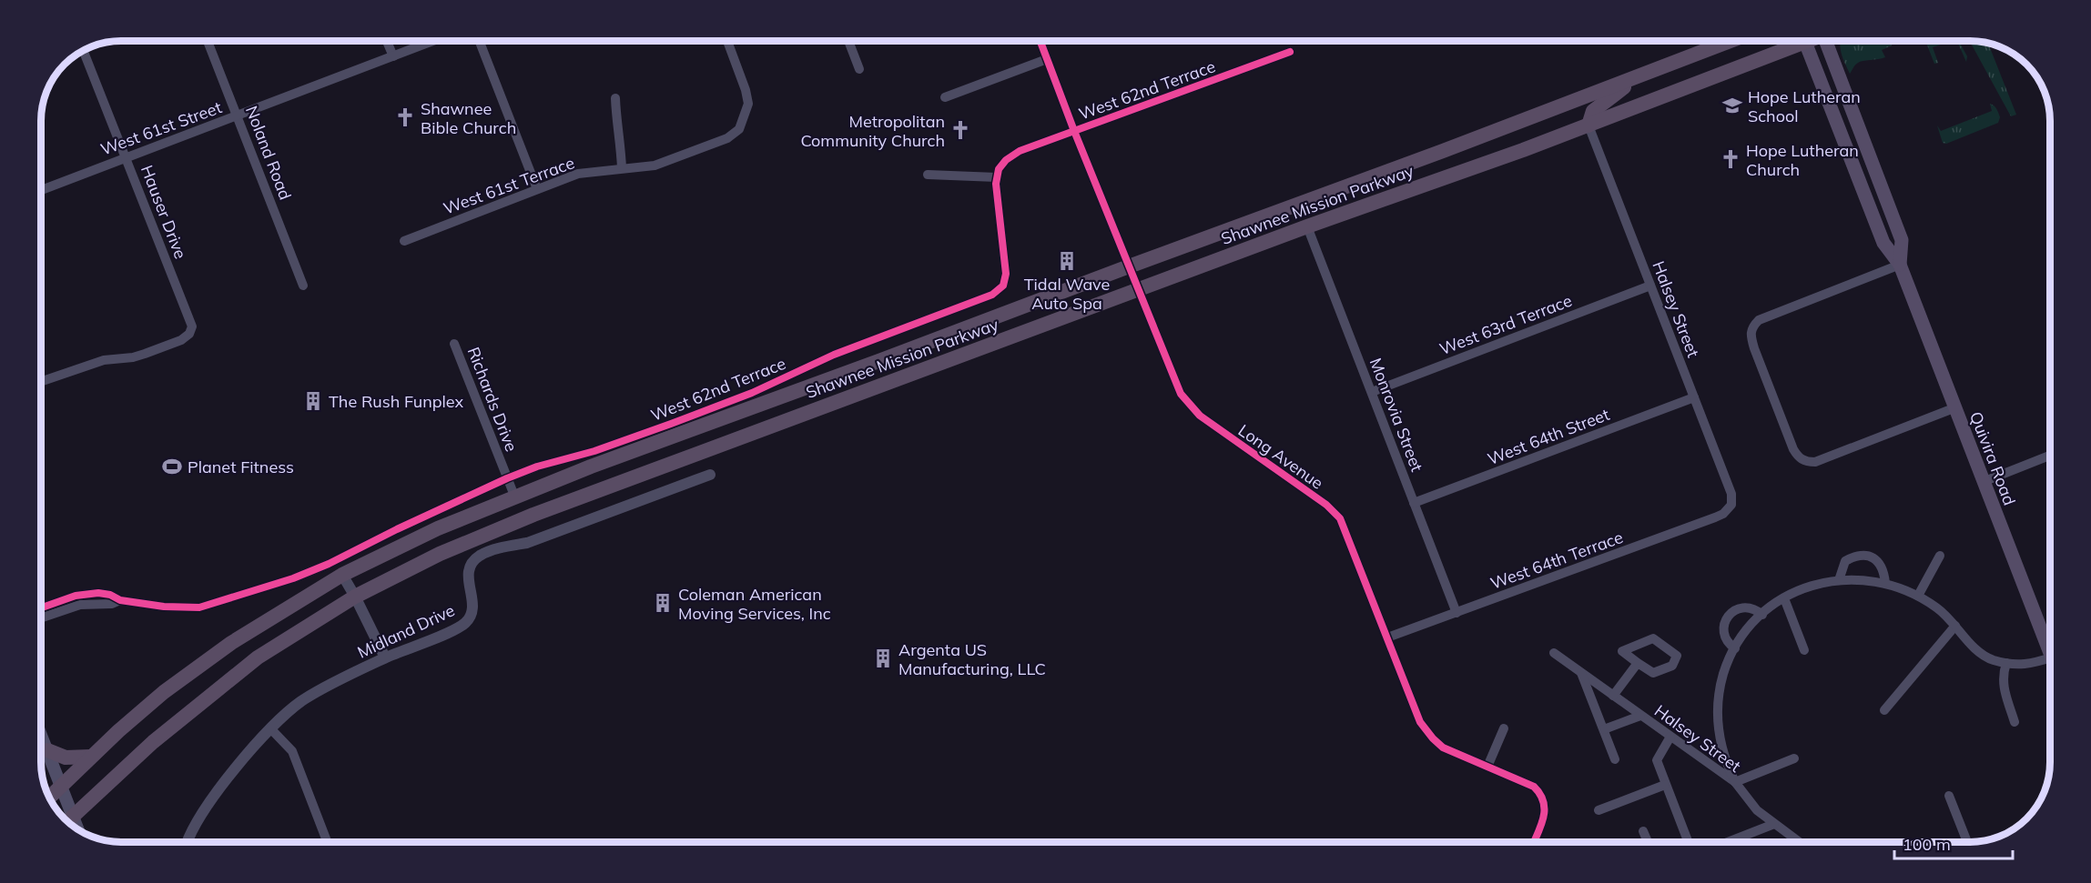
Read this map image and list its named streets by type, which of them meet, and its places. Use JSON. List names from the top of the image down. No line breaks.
{"streets":{"highway":["Shawnee Mission Parkway"],"main road":["Quivira Road"],"street":["West 62nd Terrace","West 61st Street","Noland Road","West 61st Terrace","Hauser Drive","Halsey Street","West 63rd Terrace","Richards Drive","Monrovia Street","West 64th Street","Long Avenue","West 64th Terrace","Midland Drive"]},"crossings":[["West 62nd Terrace","Richards Drive"],["West 62nd Terrace","Long Avenue"],["West 61st Street","Noland Road"],["West 61st Street","Hauser Drive"],["Shawnee Mission Parkway","Halsey Street"],["Shawnee Mission Parkway","Richards Drive"],["Shawnee Mission Parkway","Monrovia Street"],["Shawnee Mission Parkway","Long Avenue"],["Halsey Street","West 63rd Terrace"],["Halsey Street","West 64th Street"],["Halsey Street","West 64th Terrace"],["West 63rd Terrace","Monrovia Street"],["Monrovia Street","West 64th Street"],["Monrovia Street","West 64th Terrace"],["Long Avenue","West 64th Terrace"]],"places":{"school or university":["Hope Lutheran School"],"church":["Shawnee Bible Church","Metropolitan Community Church","Hope Lutheran Church"],"building":["Tidal Wave Auto Spa","The Rush Funplex","Coleman American Moving Services, Inc","Argenta US Manufacturing, LLC"],"sports":["Planet Fitness"]},"scale_bar":"100 m"}
